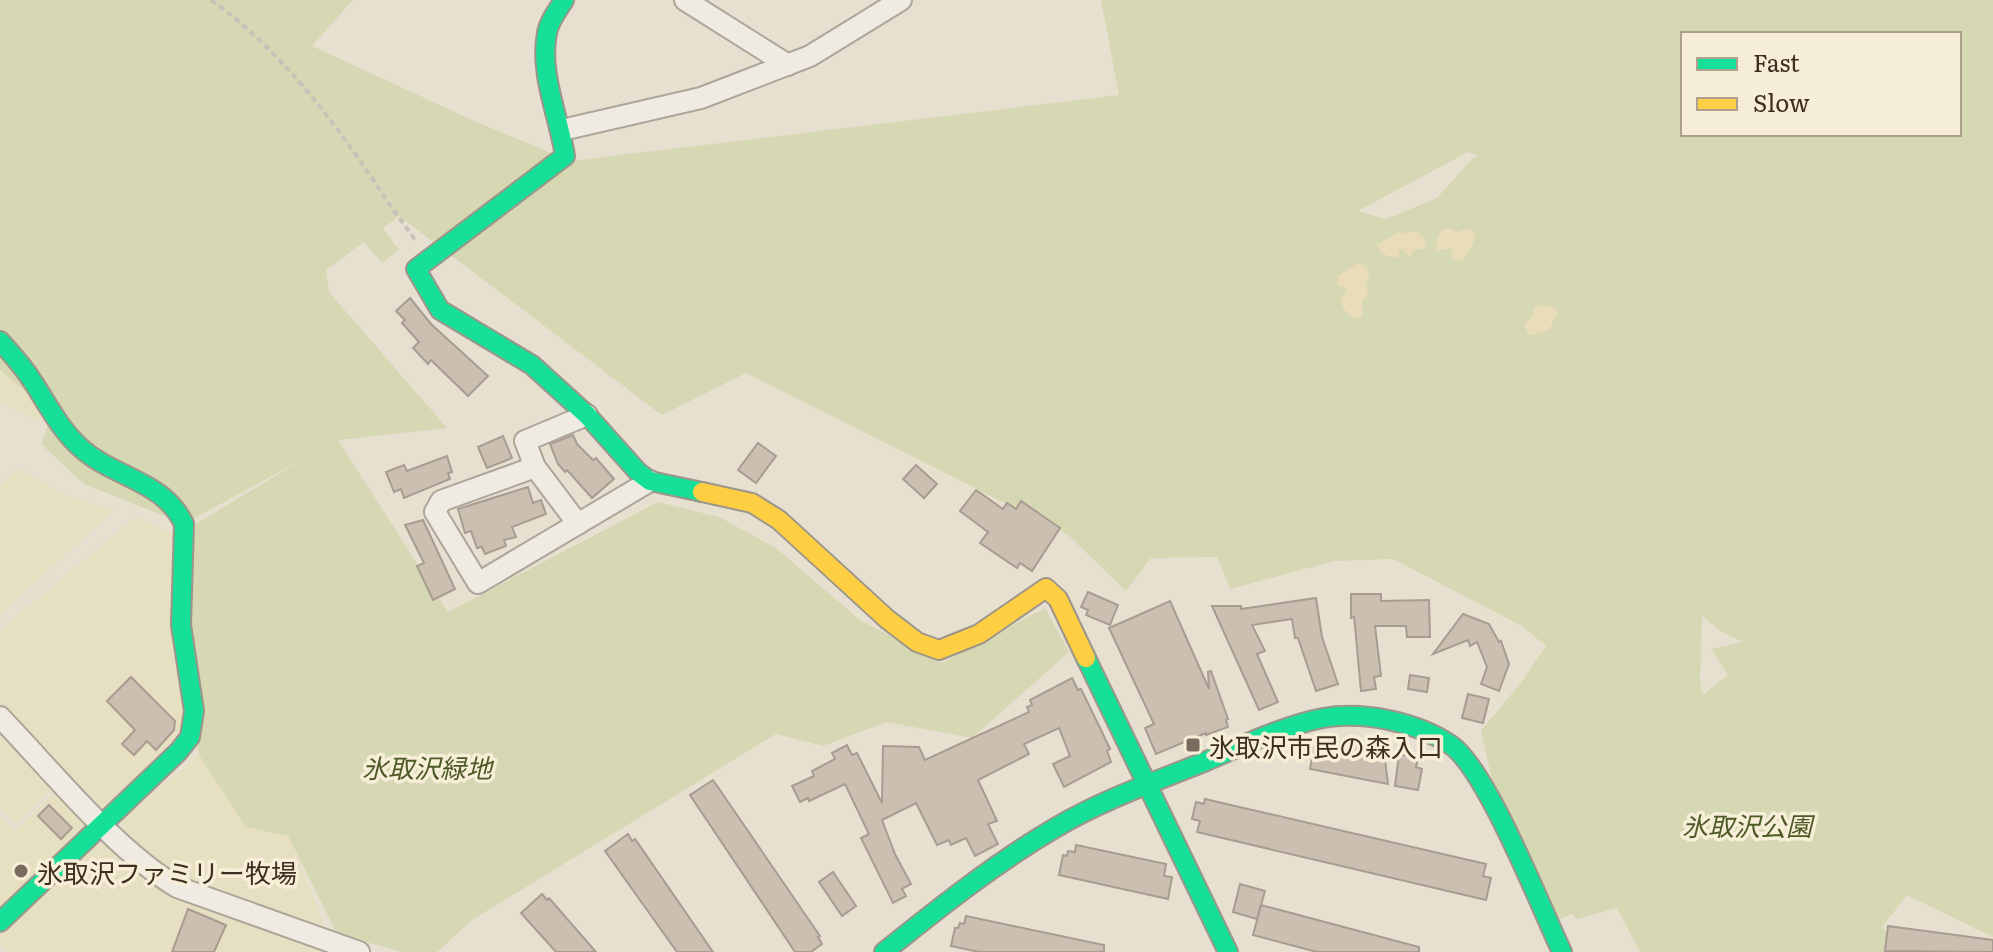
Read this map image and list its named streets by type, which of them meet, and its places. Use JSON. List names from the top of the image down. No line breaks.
{"parks":["氷取沢緑地","氷取沢公園"],"places":{"transit":["氷取沢市民の森入口"],"other":["氷取沢ファミリー牧場"]},"legend":["Fast","Slow"]}
